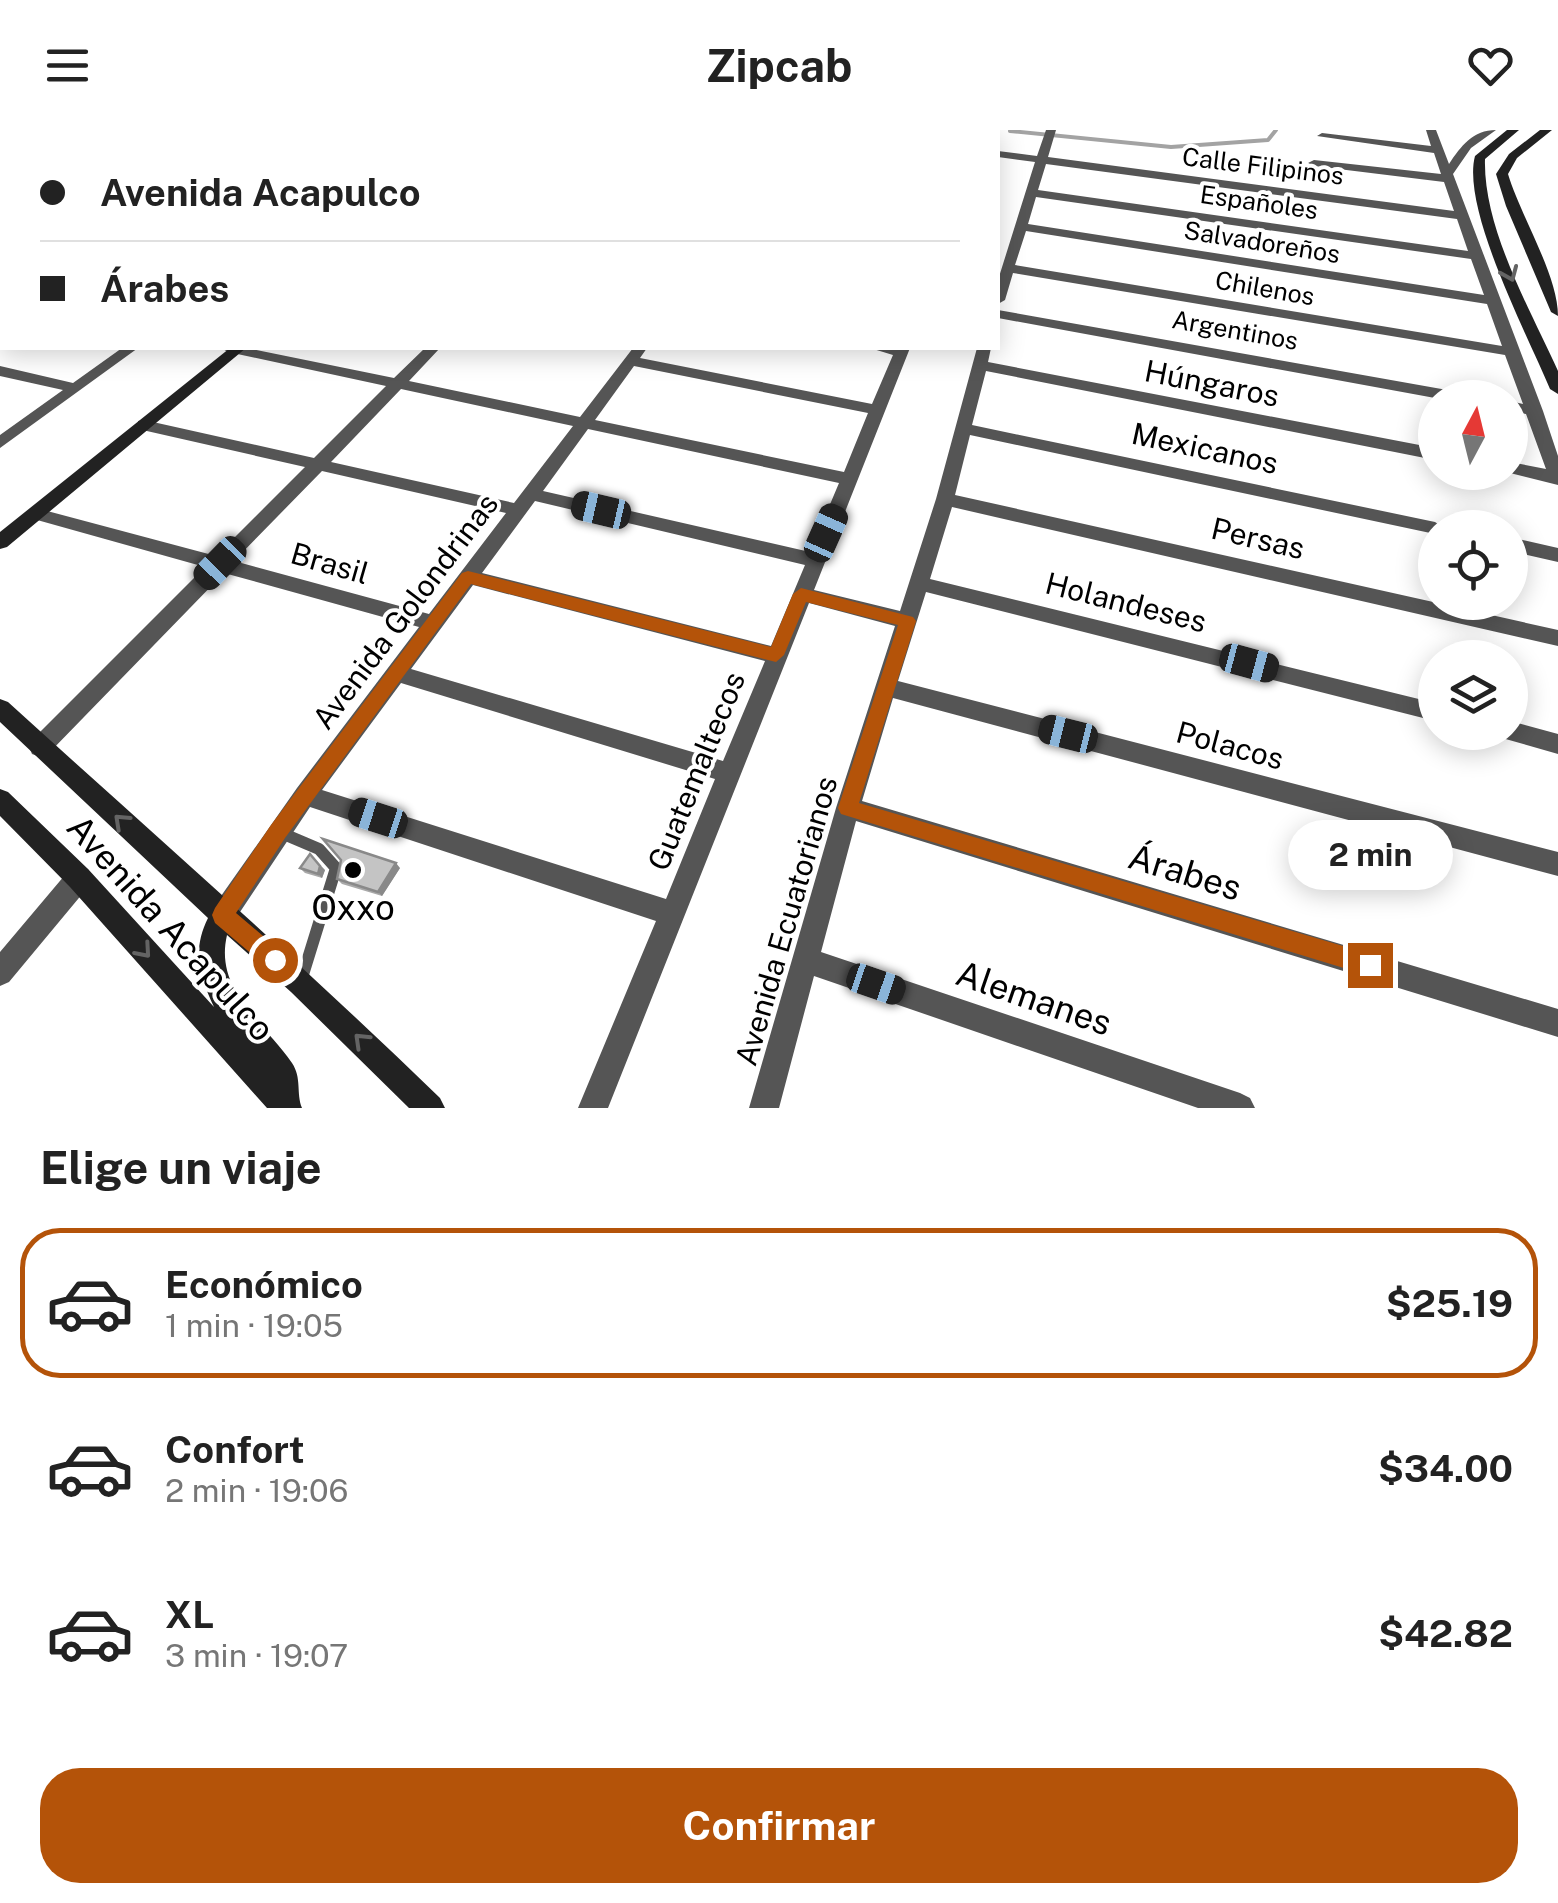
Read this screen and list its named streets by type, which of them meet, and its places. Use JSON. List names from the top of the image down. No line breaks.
{"streets":{"main road":["Avenida Acapulco"],"street":["Calle Filipinos","Españoles","Salvadoreños","Chilenos","Argentinos","Húngaros","Mexicanos","Persas","Brasil","Holandeses","Avenida Golondrinas","Polacos","Guatemaltecos","Árabes","Avenida Ecuatorianos","Alemanes"]},"crossings":[["Húngaros","Avenida Ecuatorianos"],["Mexicanos","Avenida Ecuatorianos"],["Persas","Avenida Ecuatorianos"],["Brasil","Avenida Golondrinas"],["Holandeses","Avenida Ecuatorianos"],["Avenida Golondrinas","Avenida Acapulco"],["Polacos","Avenida Ecuatorianos"],["Árabes","Avenida Ecuatorianos"],["Avenida Ecuatorianos","Alemanes"]],"places":["Oxxo"],"north":"top","page":{"header":"Zipcab","banner":["Avenida Acapulco","Árabes"],"bubble":"2 min","heading":"Elige un viaje","list":[{"name":"Económico","note":"1 min · 19:05","value":"$25.19"},{"name":"Confort","note":"2 min · 19:06","value":"$34.00"},{"name":"XL","note":"3 min · 19:07","value":"$42.82"}],"buttons":"Confirmar"}}
